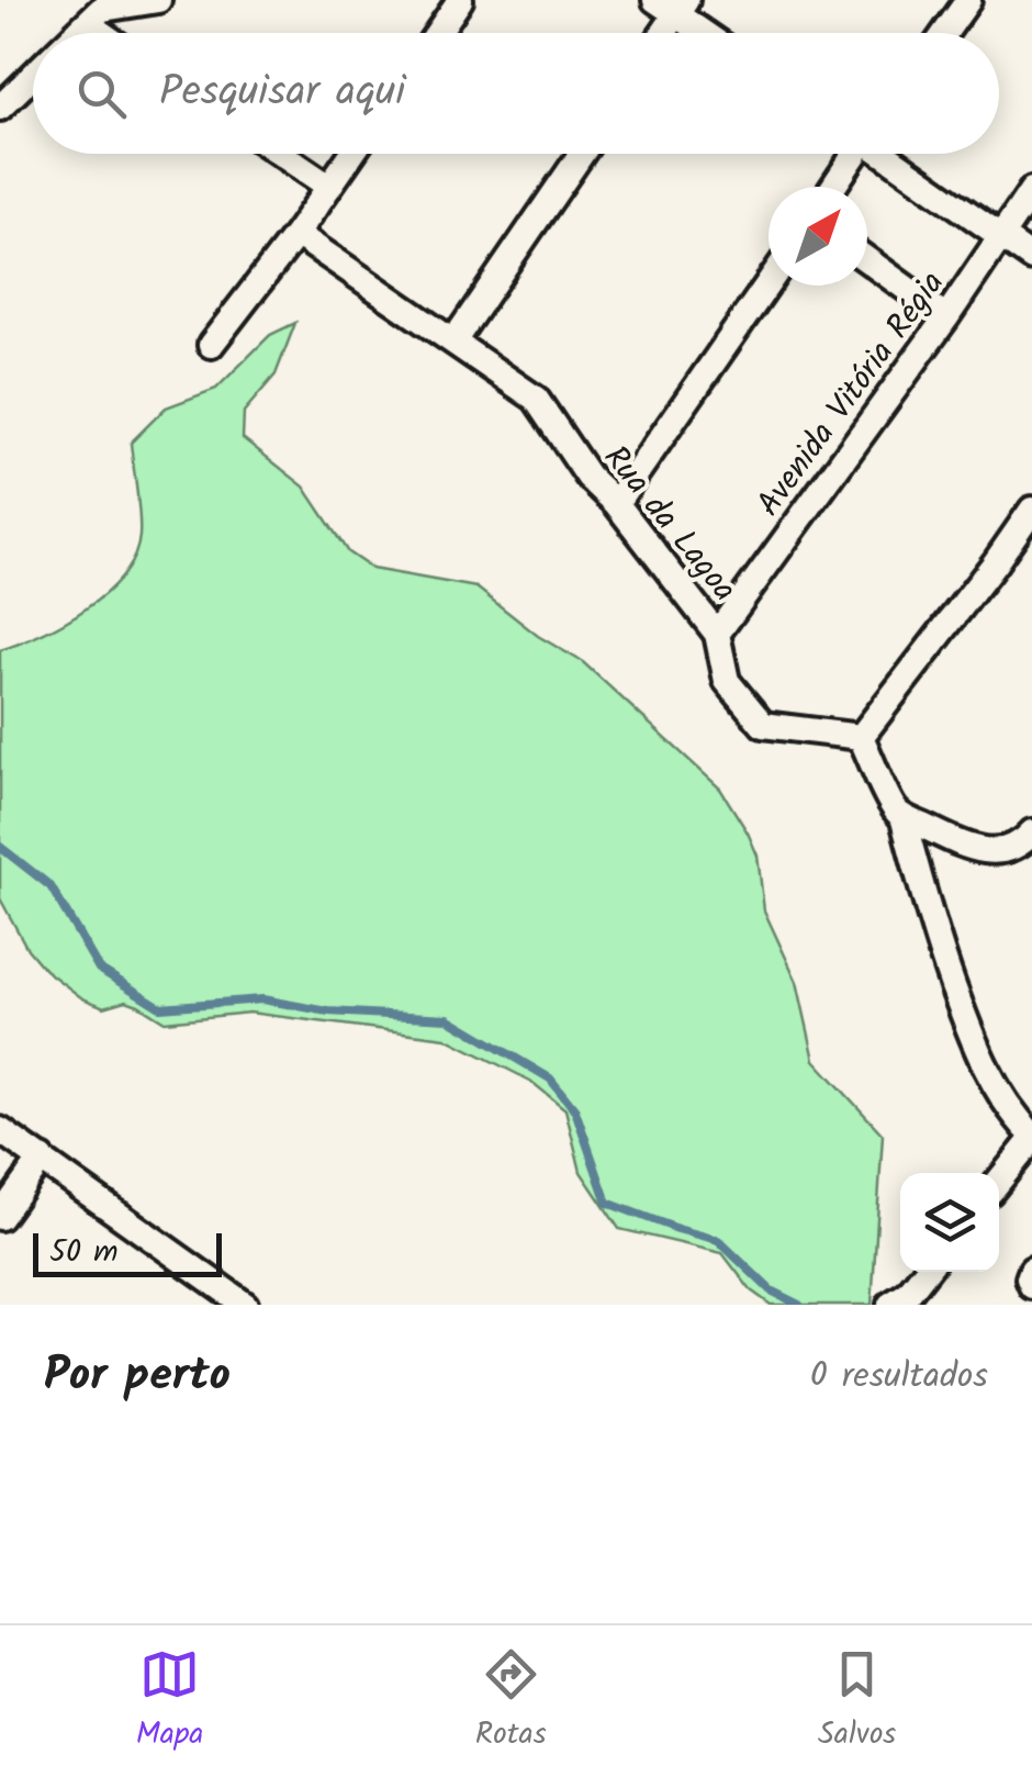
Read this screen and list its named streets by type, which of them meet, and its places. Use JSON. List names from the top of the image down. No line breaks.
{"streets":{"street":["Avenida Vitória Régia","Rua da Lagoa"]},"crossings":[["Avenida Vitória Régia","Rua da Lagoa"]],"scale_bar":"50 m","north":"top right","page":{"search":"Pesquisar aqui","scale":"50 m","heading":["Por perto","0 resultados"],"nav":["Mapa","Rotas","Salvos"]}}
